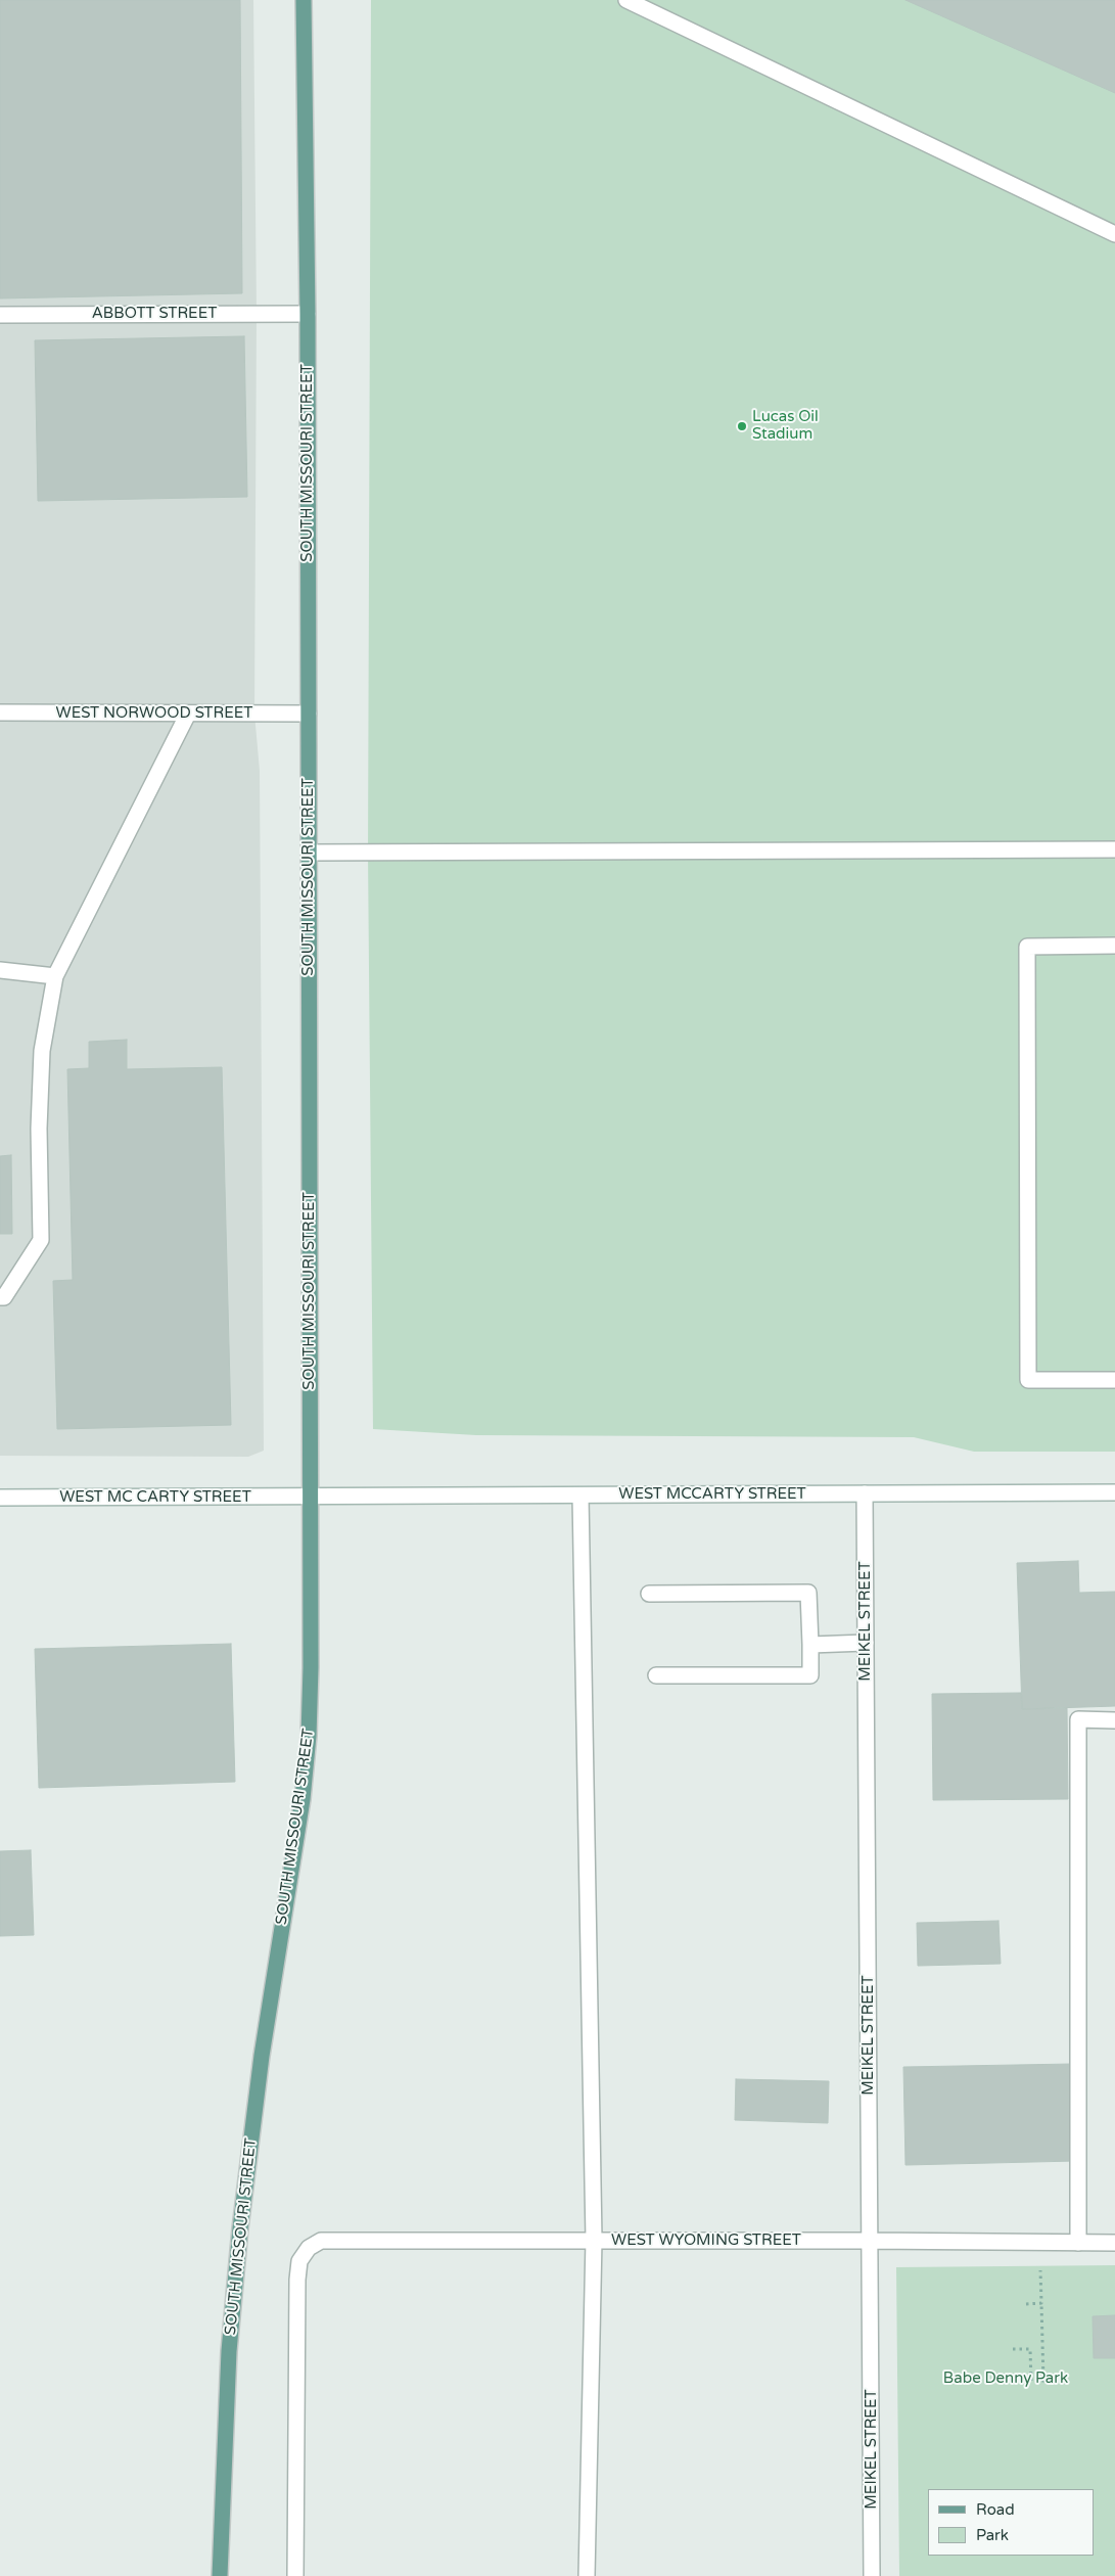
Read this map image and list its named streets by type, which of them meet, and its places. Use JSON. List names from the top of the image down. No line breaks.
{"streets":{"main road":["SOUTH MISSOURI STREET"],"street":["ABBOTT STREET","WEST NORWOOD STREET","WEST MCCARTY STREET","WEST MC CARTY STREET","MEIKEL STREET","WEST WYOMING STREET"]},"crossings":[["ABBOTT STREET","SOUTH MISSOURI STREET"],["SOUTH MISSOURI STREET","WEST NORWOOD STREET"],["SOUTH MISSOURI STREET","WEST MCCARTY STREET"],["SOUTH MISSOURI STREET","WEST MC CARTY STREET"],["WEST MCCARTY STREET","WEST MC CARTY STREET"],["WEST MCCARTY STREET","MEIKEL STREET"],["MEIKEL STREET","WEST WYOMING STREET"]],"parks":["Babe Denny Park"],"places":["Lucas Oil Stadium"],"legend":["Road","Park"]}
